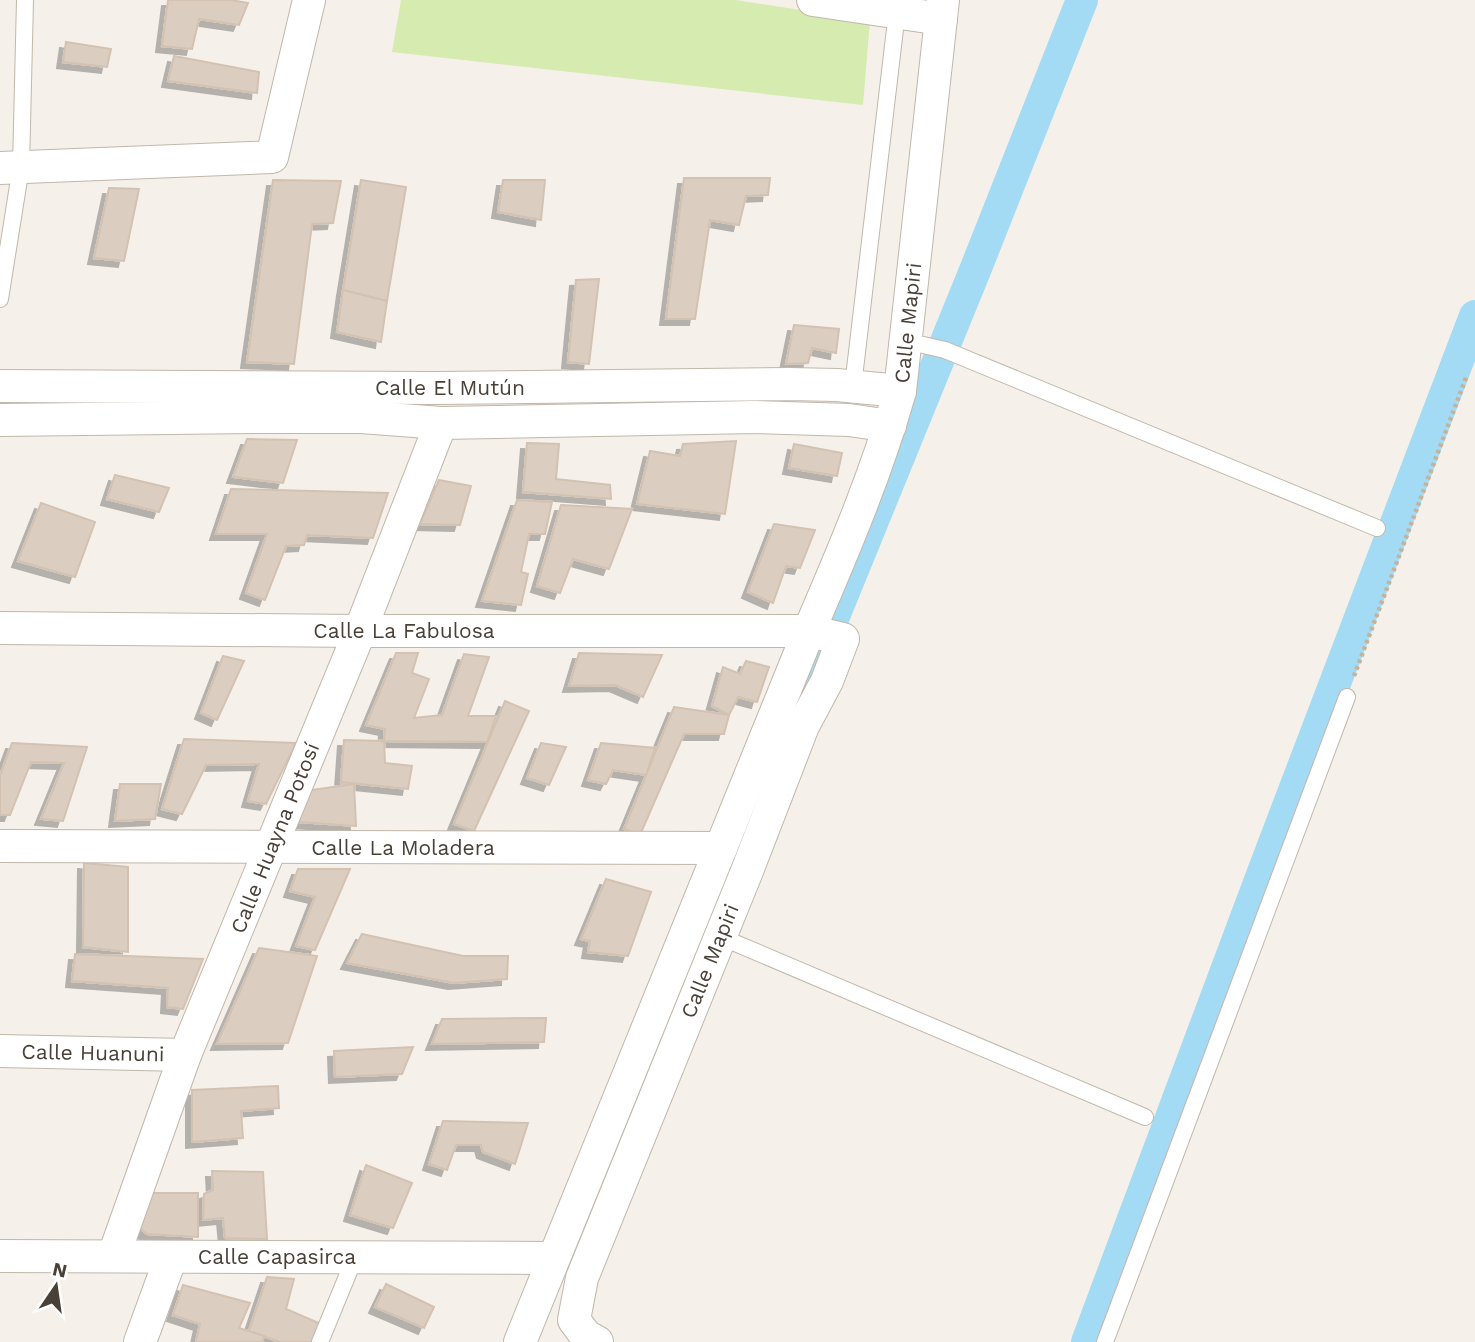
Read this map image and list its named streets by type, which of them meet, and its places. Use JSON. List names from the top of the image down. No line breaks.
{"streets":{"street":["Calle Mapiri","Calle El Mutún","Calle La Fabulosa","Calle Huayna Potosí","Calle La Moladera","Calle Huanuni","Calle Capasirca"]},"crossings":[["Calle Mapiri","Calle El Mutún"],["Calle Mapiri","Calle La Fabulosa"],["Calle Mapiri","Calle La Moladera"],["Calle Mapiri","Calle Capasirca"],["Calle El Mutún","Calle Huayna Potosí"],["Calle La Fabulosa","Calle Huayna Potosí"],["Calle Huayna Potosí","Calle La Moladera"],["Calle Huayna Potosí","Calle Huanuni"],["Calle Huayna Potosí","Calle Capasirca"]],"north":"top"}
